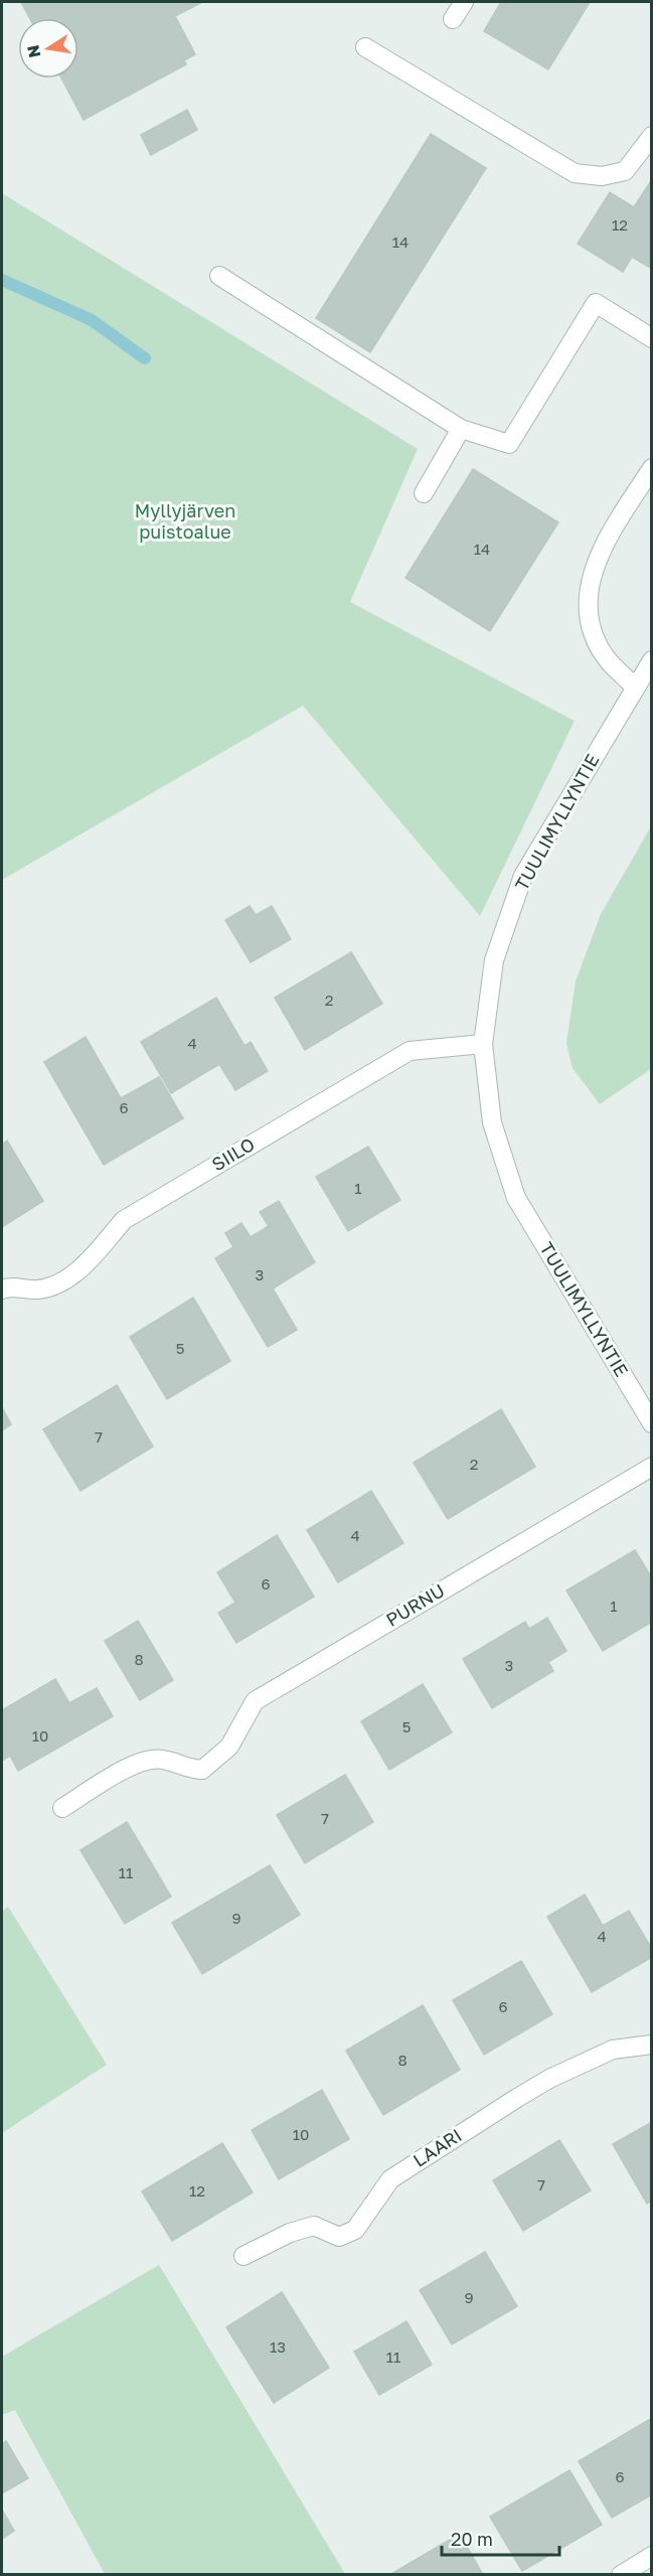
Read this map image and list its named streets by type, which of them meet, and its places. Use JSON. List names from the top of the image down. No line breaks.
{"streets":{"street":["TUULIMYLLYNTIE","SIILO","PURNU","LAARI"]},"crossings":[["TUULIMYLLYNTIE","SIILO"]],"parks":["Myllyjärven puistoalue"],"house_numbers":["12","14","14","2","4","6","1","3","5","7","2","4","6","1","8","3","5","10","7","11","9","4","6","8","10","7","12","9","13","11","6"],"scale_bar":"20 m","north":"left"}
